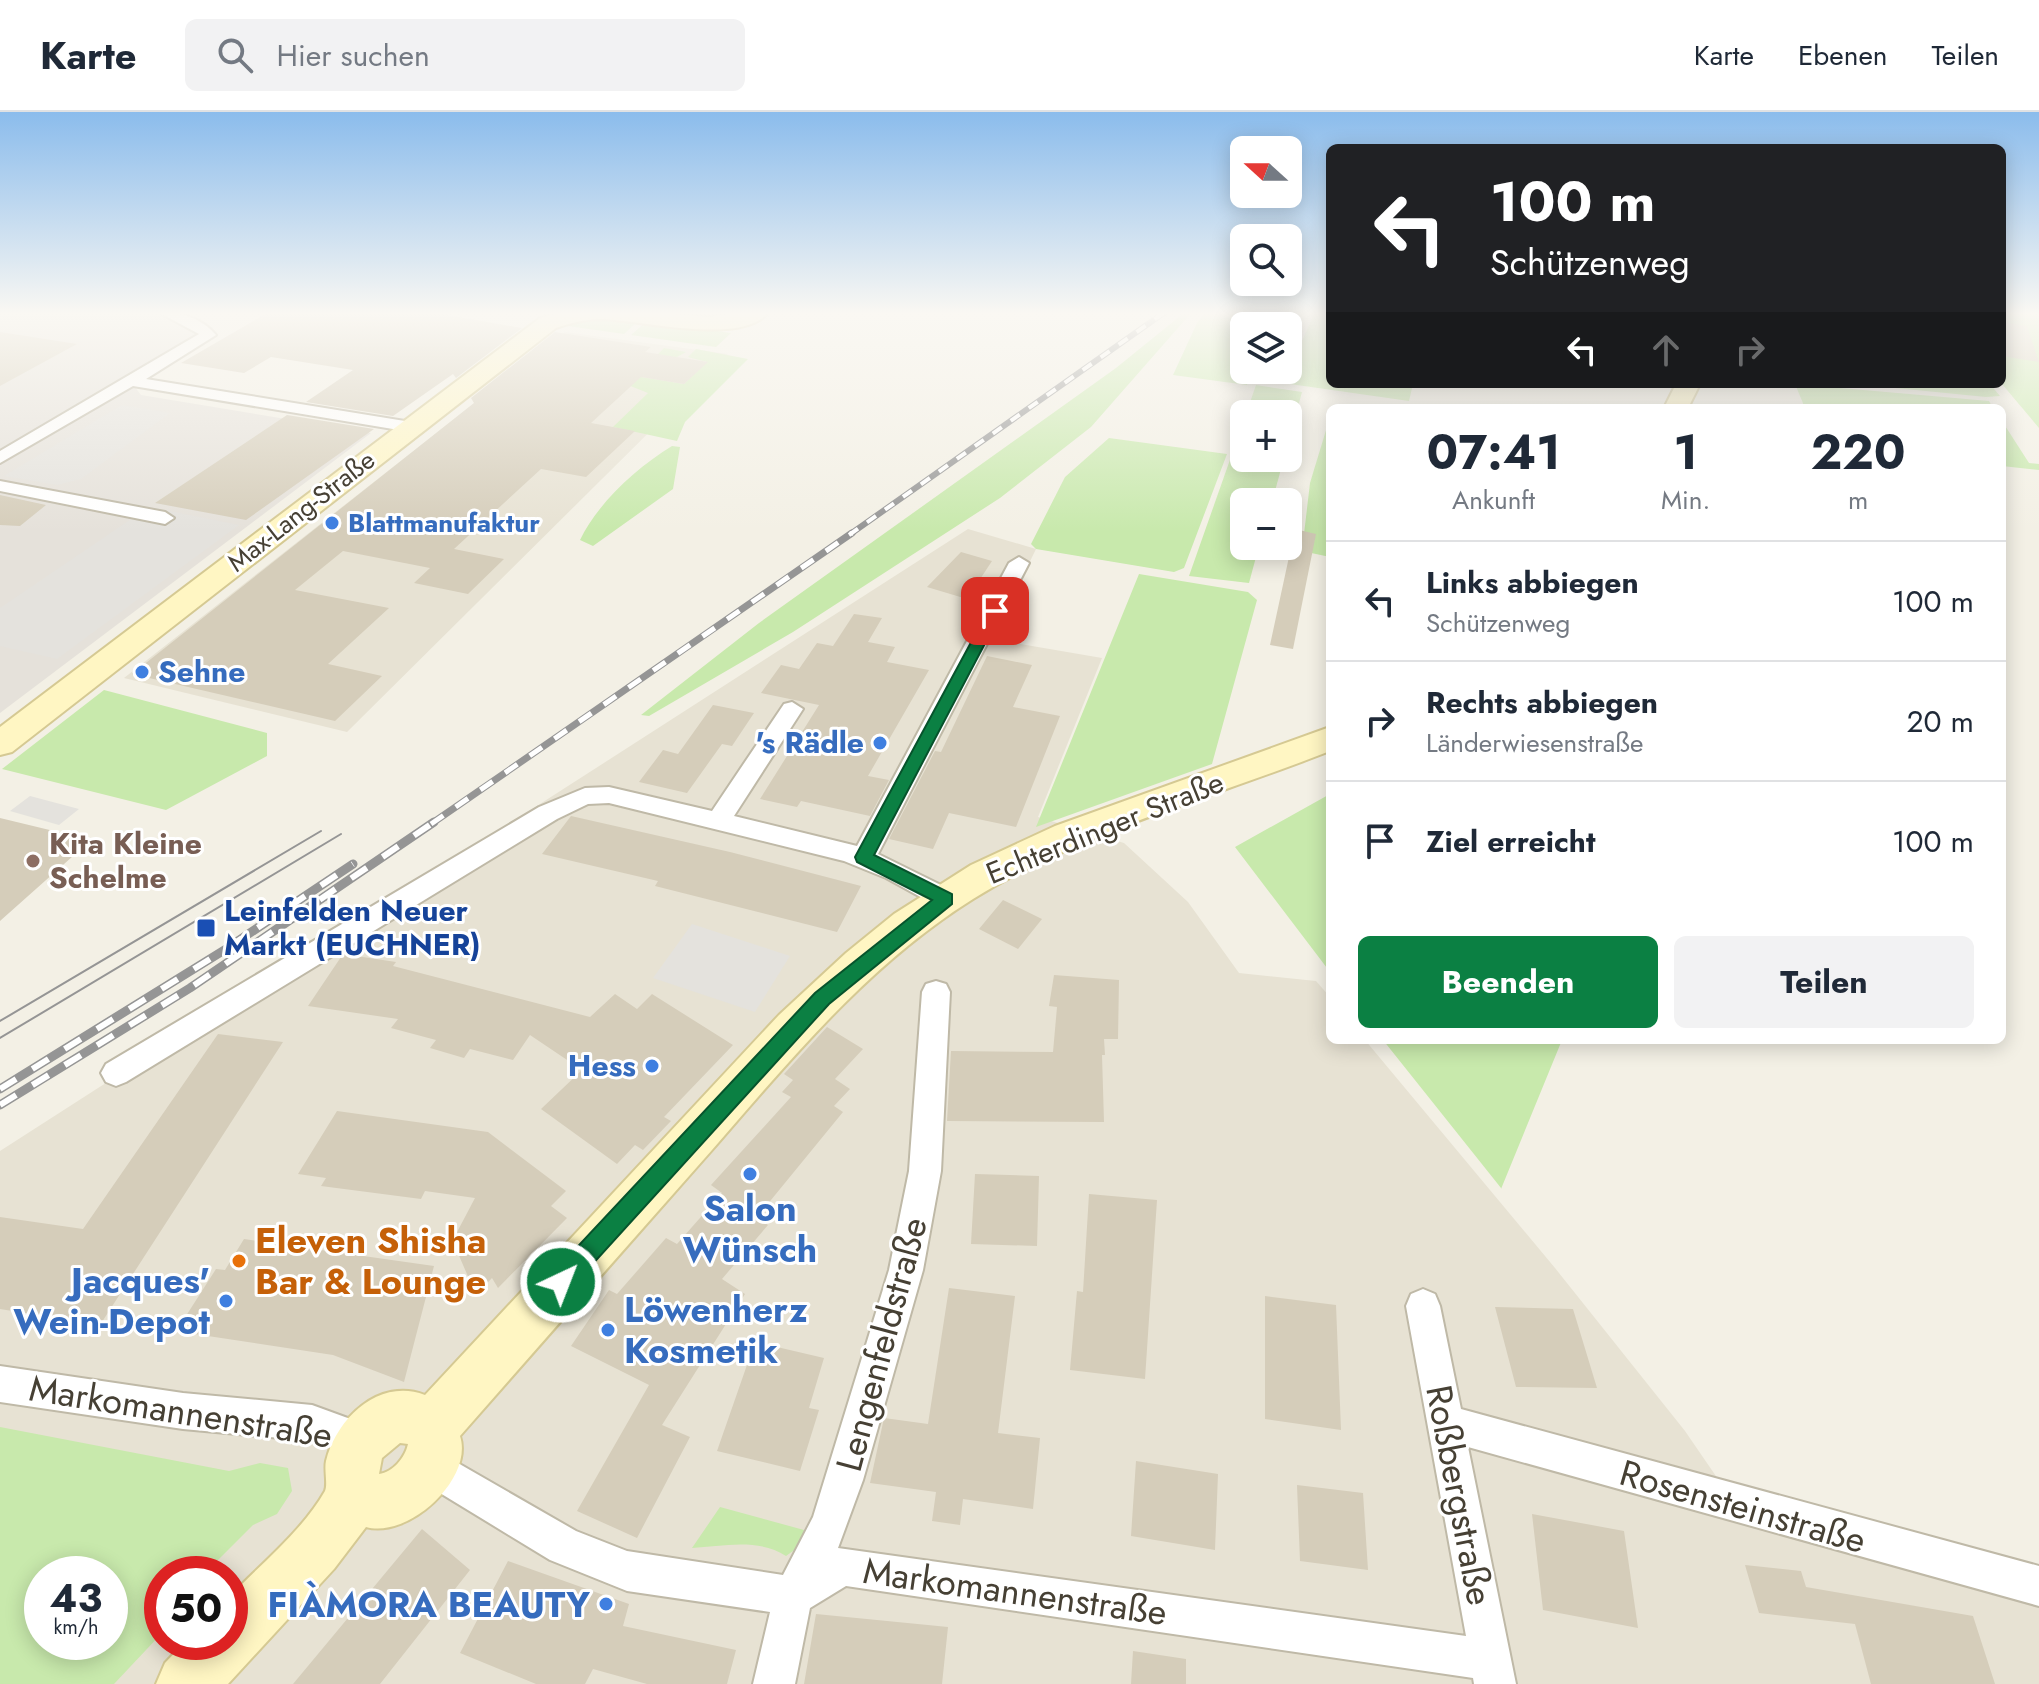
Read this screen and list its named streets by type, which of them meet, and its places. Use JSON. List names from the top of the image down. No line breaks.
{"streets":{"main road":["Max-Lang-Straße","Echterdinger Straße"],"street":["Lengenfeldstraße","Markomannenstraße","Roßbergstraße","Rosensteinstraße"]},"crossings":[["Lengenfeldstraße","Markomannenstraße"],["Markomannenstraße","Roßbergstraße"],["Roßbergstraße","Rosensteinstraße"]],"places":{"other":["Blattmanufaktur","Sehne","'s Rädle","Kita Kleine Schelme","Hess","Salon Wünsch","Eleven Shisha Bar & Lounge","Jacques' Wein-Depot","Löwenherz Kosmetik","FIÀMORA BEAUTY"],"transit":["Leinfelden Neuer Markt (EUCHNER)"]},"north":"left","page":{"header":"Karte","search":"Hier suchen","nav":["Karte","Ebenen","Teilen"],"map_buttons":["+","−"],"turn":["100 m","Schützenweg"],"eta":["07:41","Ankunft","1","Min.","220","m"],"list":[{"name":"Links abbiegen","note":"Schützenweg","value":"100 m"},{"name":"Rechts abbiegen","note":"Länderwiesenstraße","value":"20 m"},{"name":"Ziel erreicht","value":"100 m"}],"buttons":["Beenden","Teilen"],"speed":"43 km/h","limit":"50"}}
